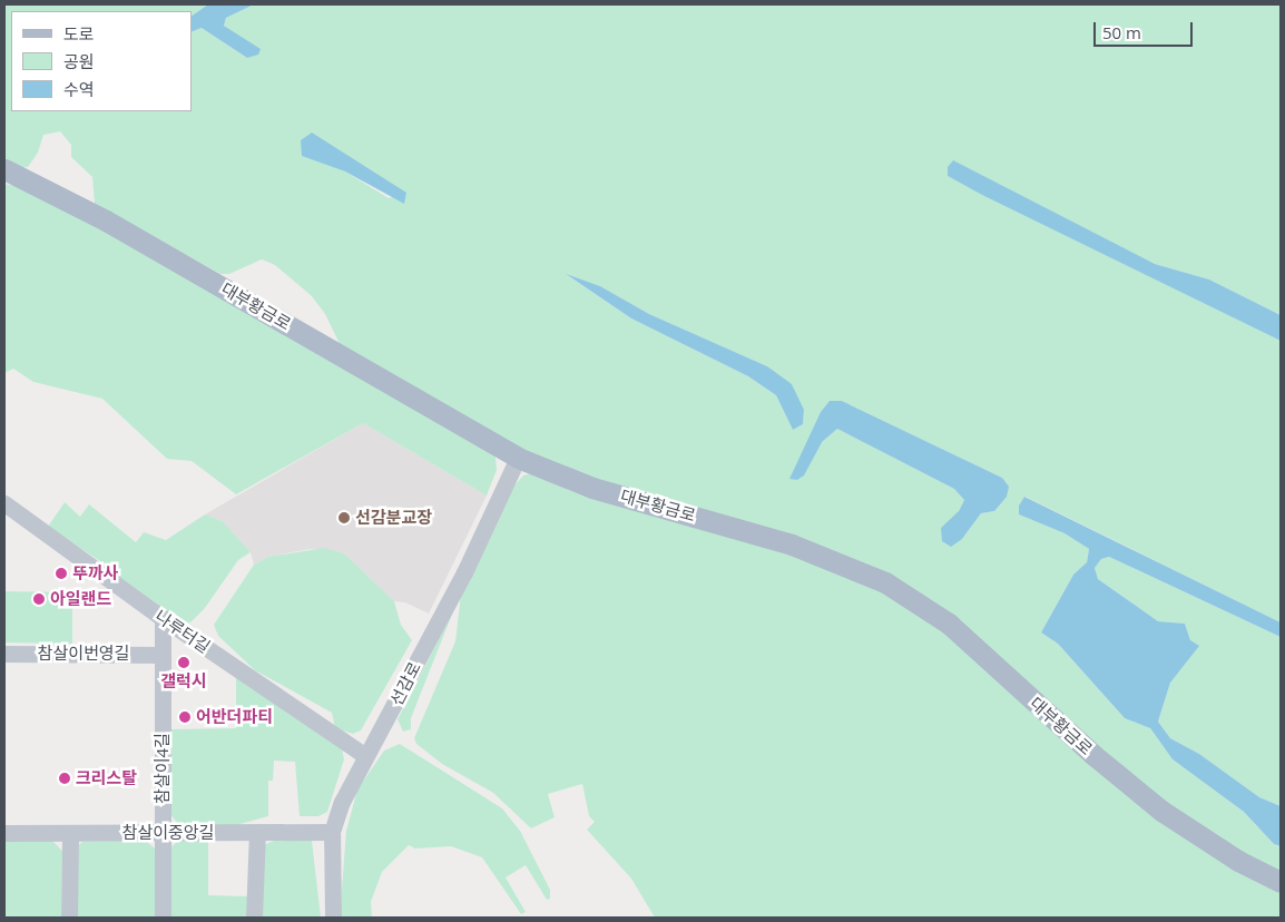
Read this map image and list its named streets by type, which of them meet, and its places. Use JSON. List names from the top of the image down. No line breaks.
{"streets":{"main road":["대부황금로"],"street":["나루터길","참살이번영길","선감로","참살이4길","참살이중앙길"]},"crossings":[["대부황금로","선감로"],["나루터길","선감로"],["나루터길","참살이4길"],["참살이번영길","참살이4길"],["선감로","참살이중앙길"],["참살이4길","참살이중앙길"]],"places":["선감분교장","뚜까사","아일랜드","갤럭시","어반더파티","크리스탈"],"legend":["도로","공원","수역"],"scale_bar":"50 m"}
